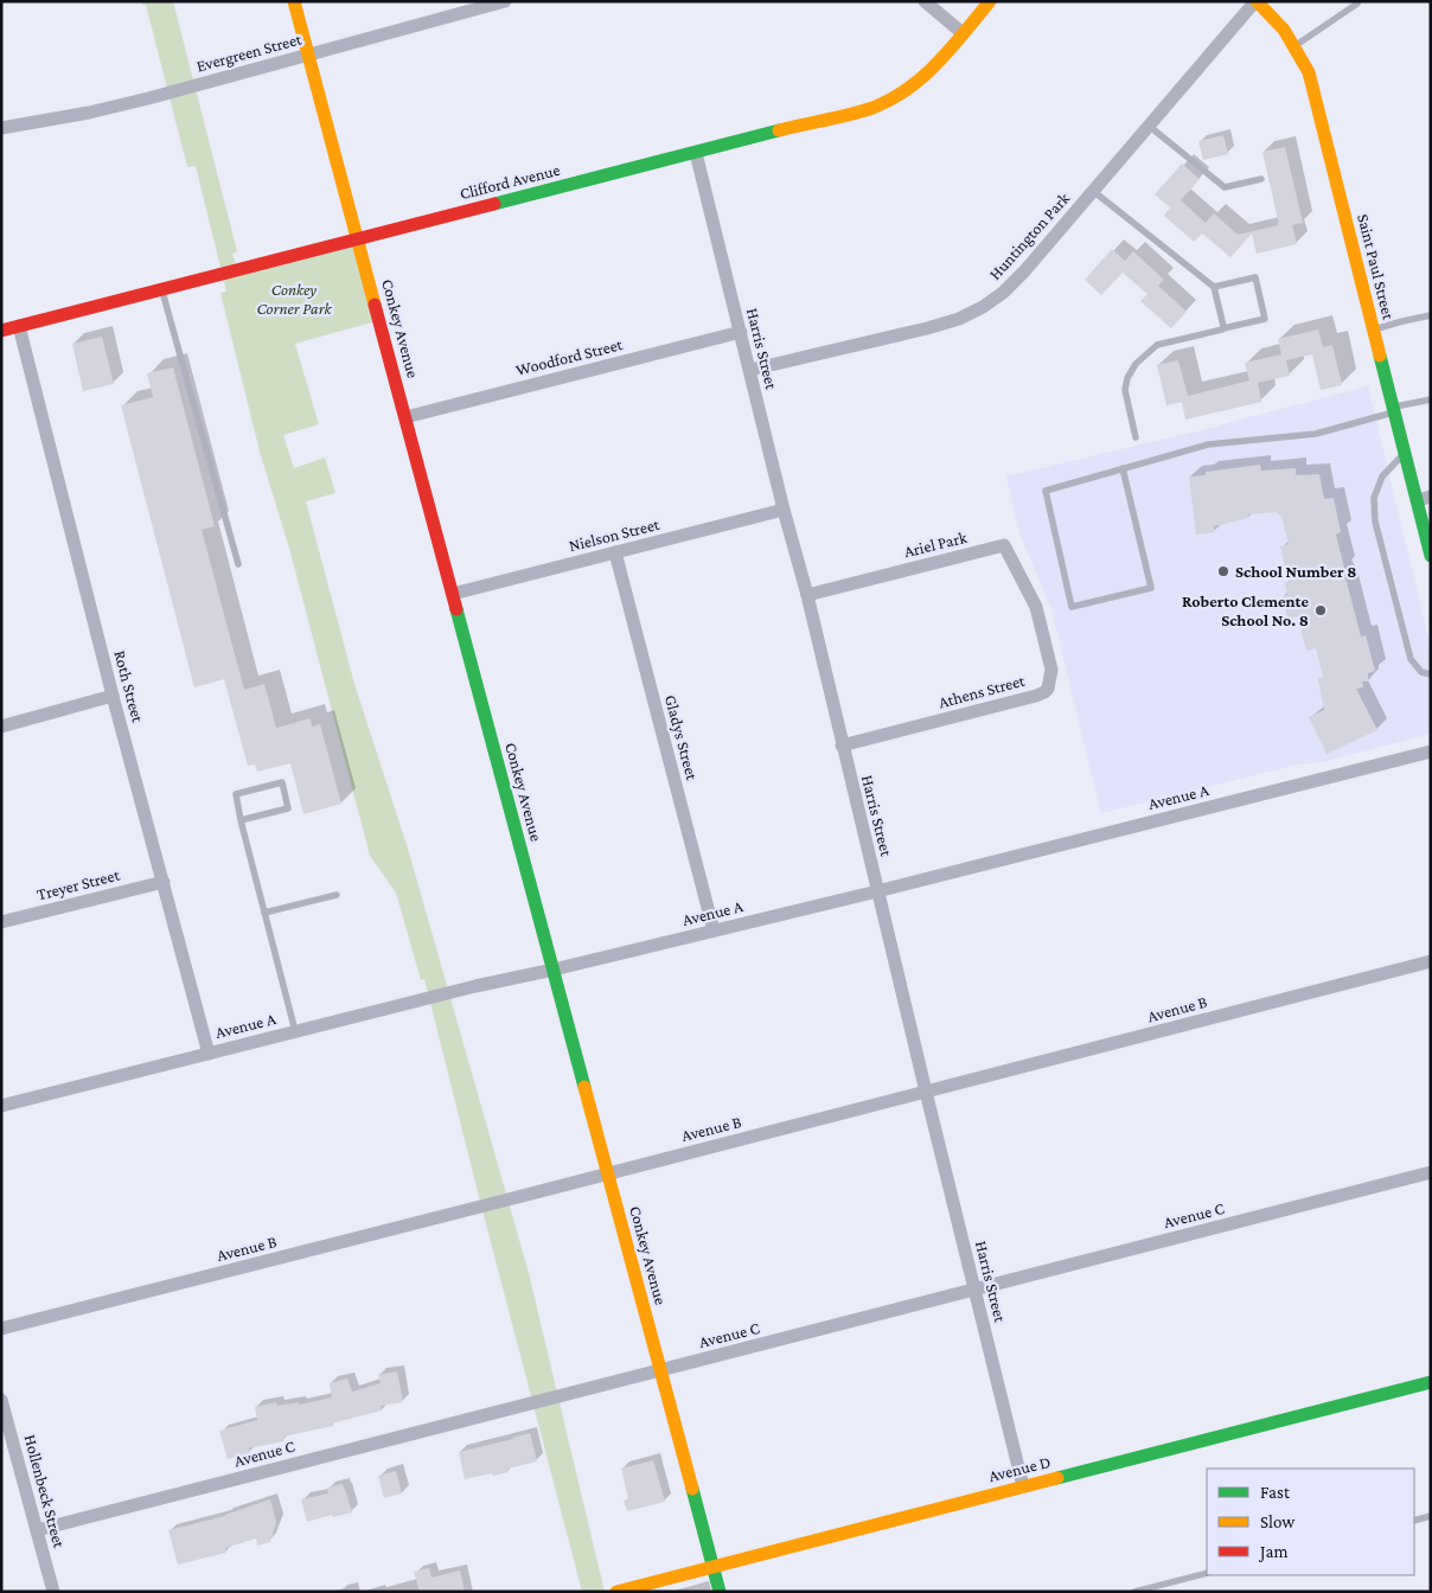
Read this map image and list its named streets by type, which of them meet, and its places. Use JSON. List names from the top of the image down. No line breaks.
{"streets":{"street":["Evergreen Street","Clifford Avenue","Huntington Park","Saint Paul Street","Conkey Avenue","Harris Street","Woodford Street","Nielson Street","Ariel Park","Roth Street","Athens Street","Gladys Street","Avenue A","Treyer Street","Avenue B","Avenue C","Avenue D","Hollenbeck Street"]},"crossings":[["Evergreen Street","Conkey Avenue"],["Clifford Avenue","Conkey Avenue"],["Clifford Avenue","Harris Street"],["Clifford Avenue","Roth Street"],["Huntington Park","Saint Paul Street"],["Huntington Park","Harris Street"],["Conkey Avenue","Woodford Street"],["Conkey Avenue","Nielson Street"],["Conkey Avenue","Avenue A"],["Conkey Avenue","Avenue B"],["Conkey Avenue","Avenue C"],["Conkey Avenue","Avenue D"],["Harris Street","Woodford Street"],["Harris Street","Nielson Street"],["Harris Street","Ariel Park"],["Harris Street","Athens Street"],["Harris Street","Avenue A"],["Harris Street","Avenue B"],["Harris Street","Avenue C"],["Harris Street","Avenue D"],["Nielson Street","Gladys Street"],["Ariel Park","Athens Street"],["Roth Street","Avenue A"],["Roth Street","Treyer Street"],["Gladys Street","Avenue A"],["Avenue C","Hollenbeck Street"]],"parks":["Conkey Corner Park"],"places":["School Number 8","Roberto Clemente School No. 8"],"legend":["Fast","Slow","Jam"]}
